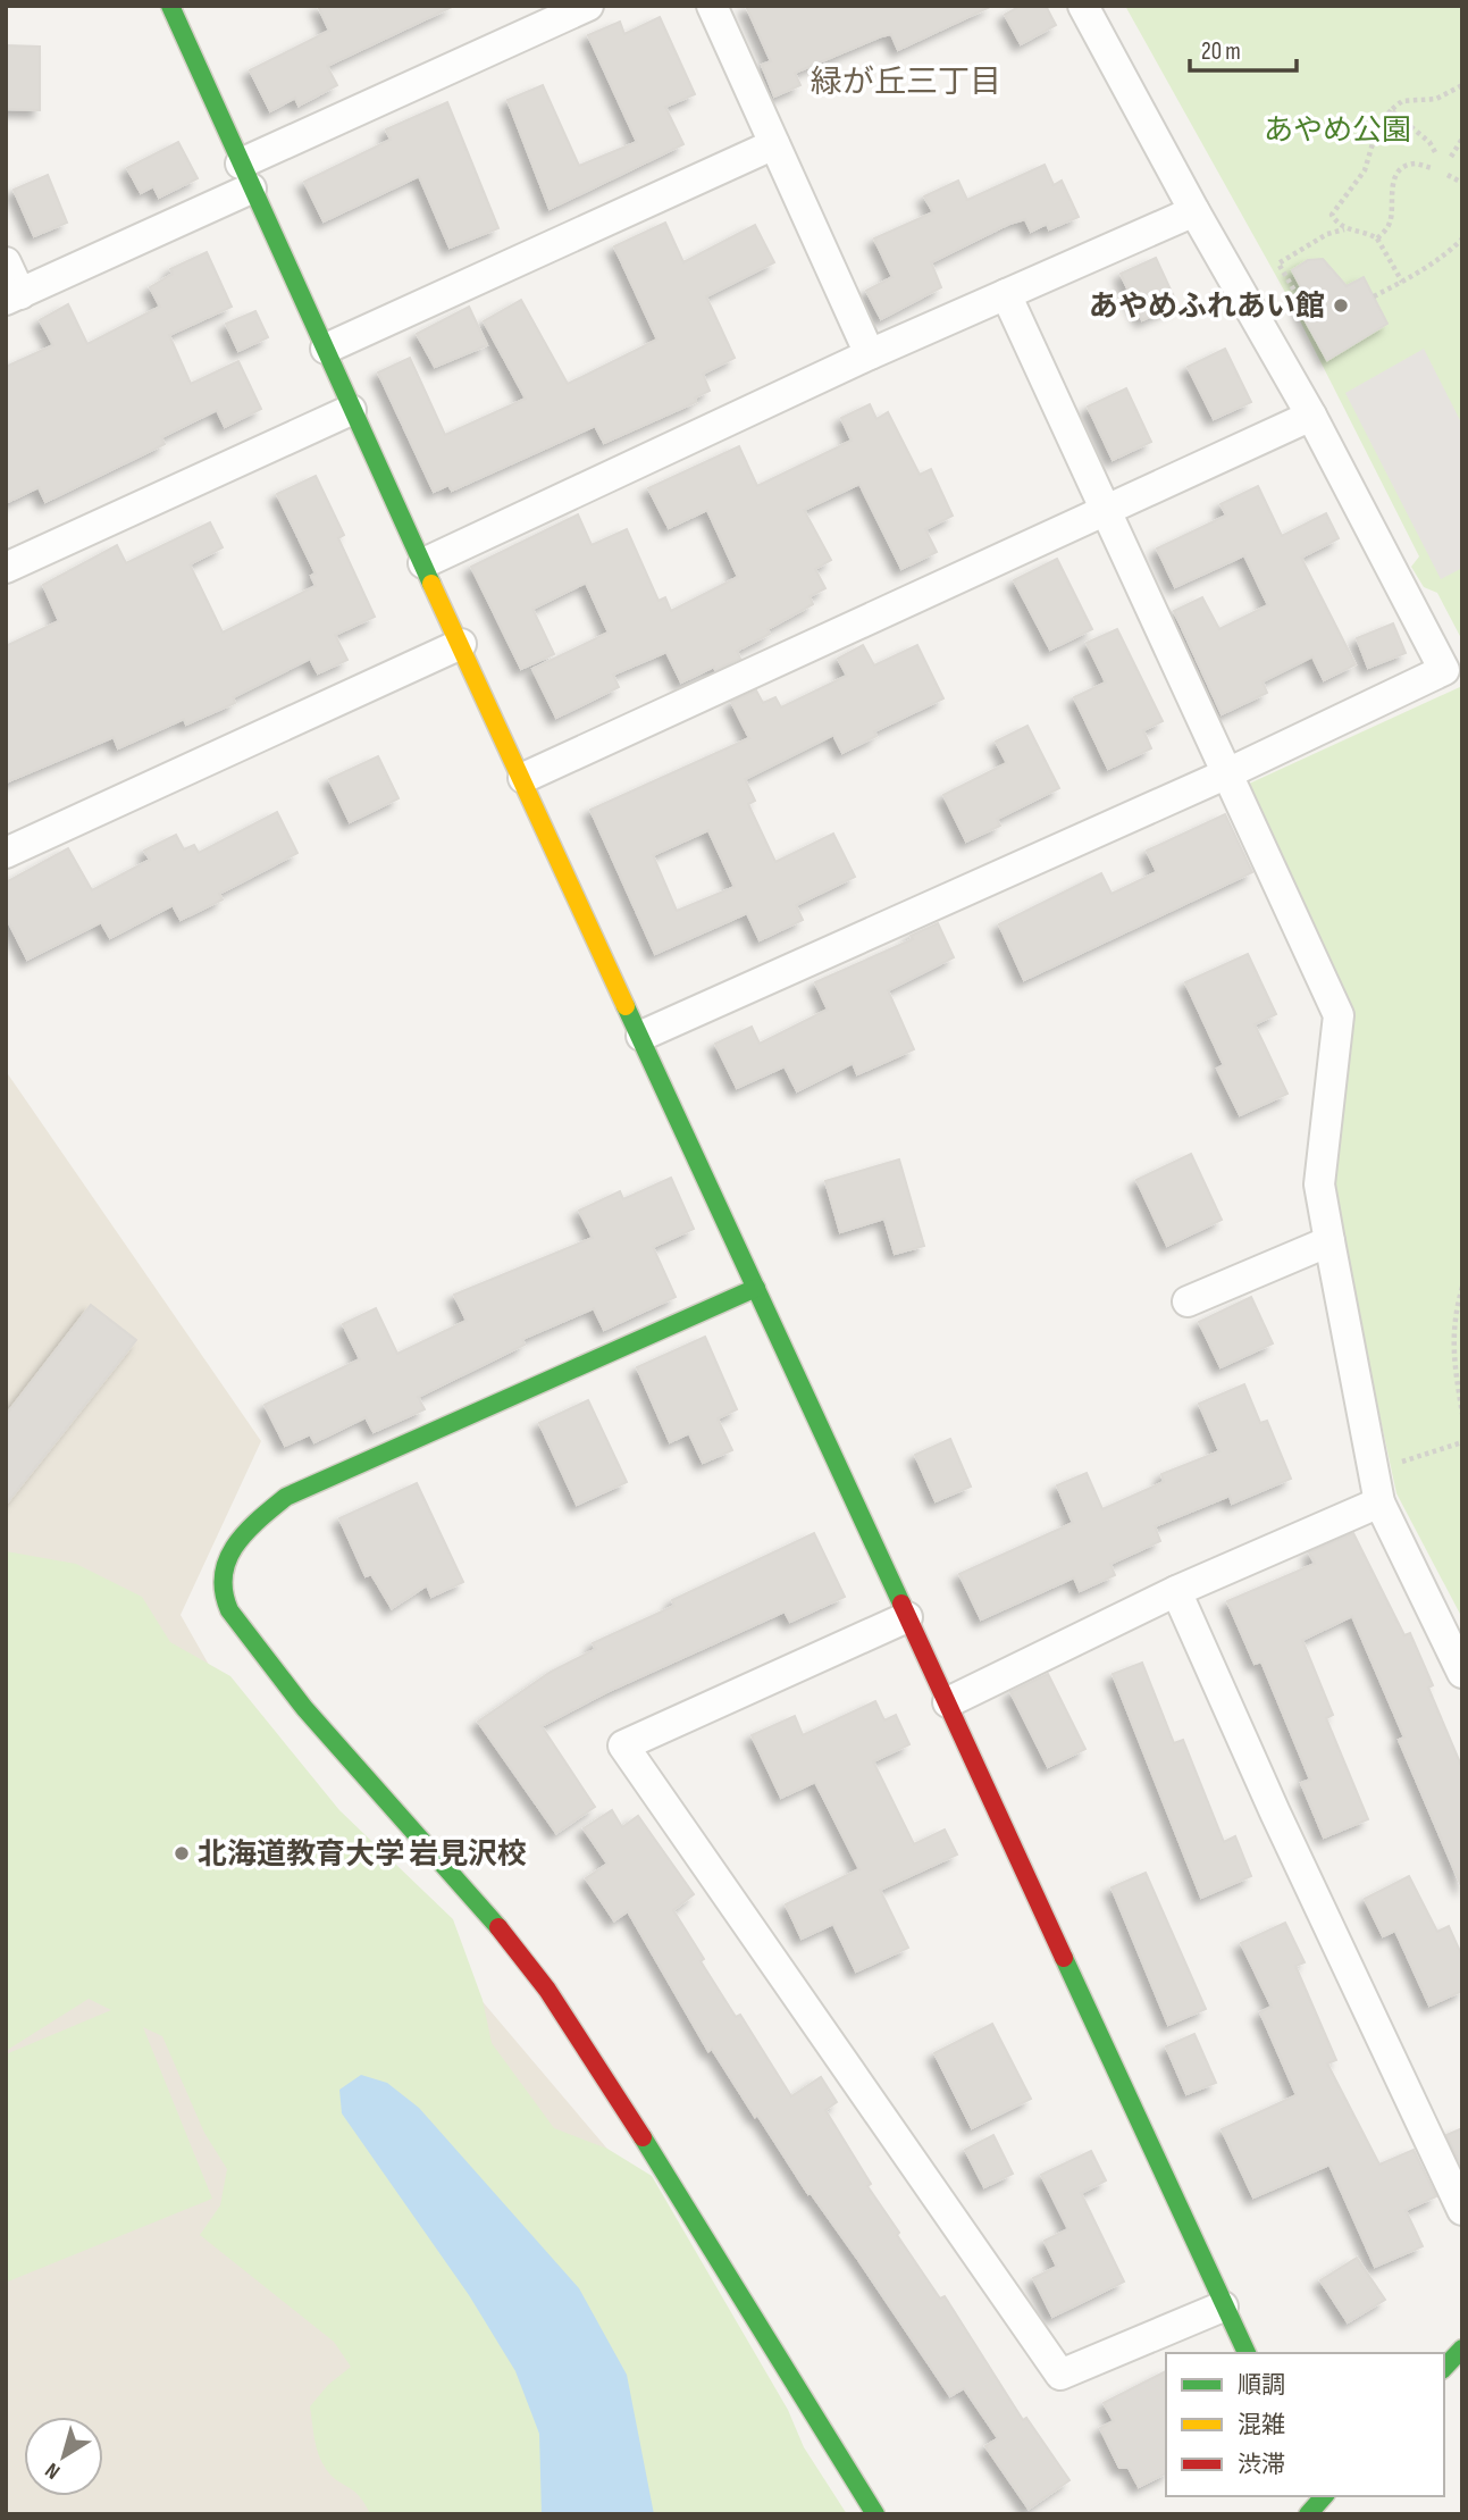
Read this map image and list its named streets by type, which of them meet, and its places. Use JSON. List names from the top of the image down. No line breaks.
{"districts":["緑が丘三丁目"],"parks":["あやめ公園"],"places":["あやめふれあい館","北海道教育大学 岩見沢校"],"legend":["順調","混雑","渋滞"],"scale_bar":"20 m","north":"bottom left"}
